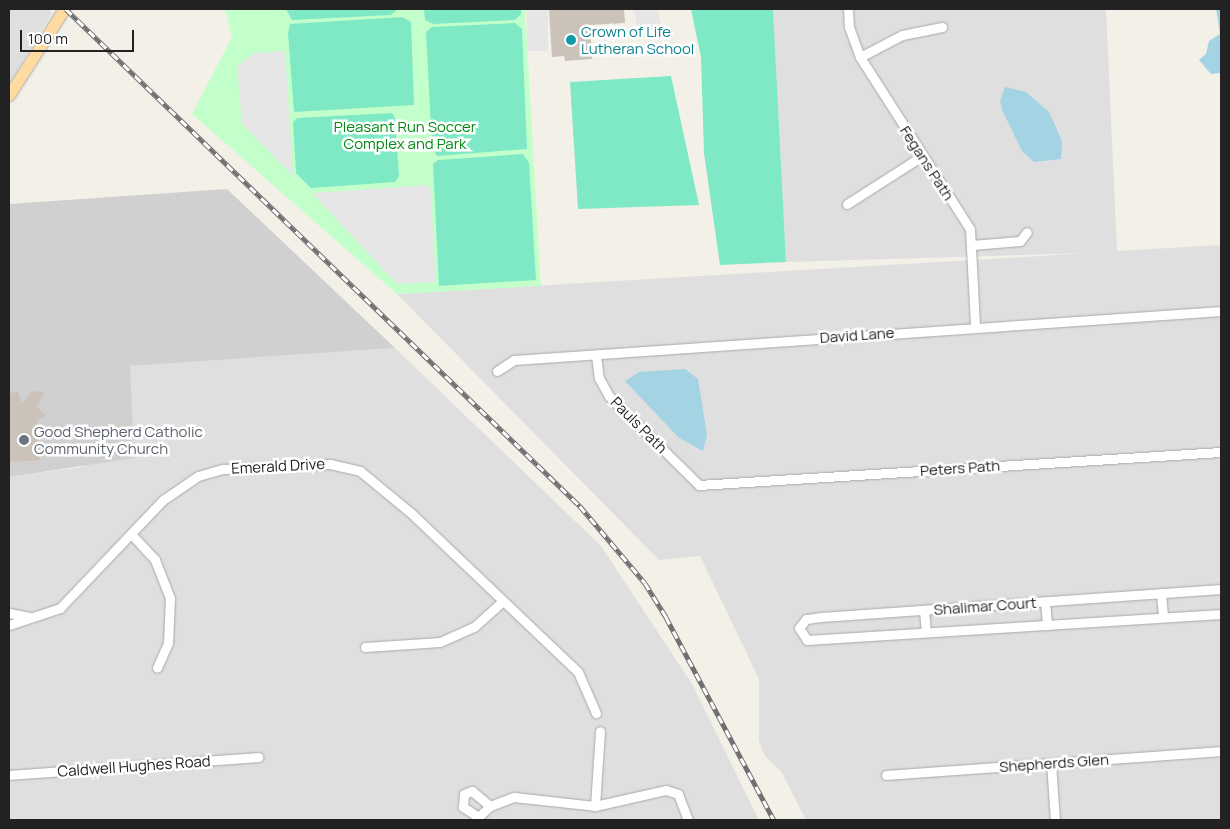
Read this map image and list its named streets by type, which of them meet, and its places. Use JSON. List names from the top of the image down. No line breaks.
{"streets":{"street":["Fegans Path","David Lane","Pauls Path","Emerald Drive","Peters Path","Shalimar Court","Shepherds Glen","Caldwell Hughes Road"]},"crossings":[["Fegans Path","David Lane"],["David Lane","Pauls Path"],["Pauls Path","Peters Path"]],"parks":["Pleasant Run Soccer Complex and Park"],"places":["Crown of Life Lutheran School","Good Shepherd Catholic Community Church"],"scale_bar":"100 m"}
